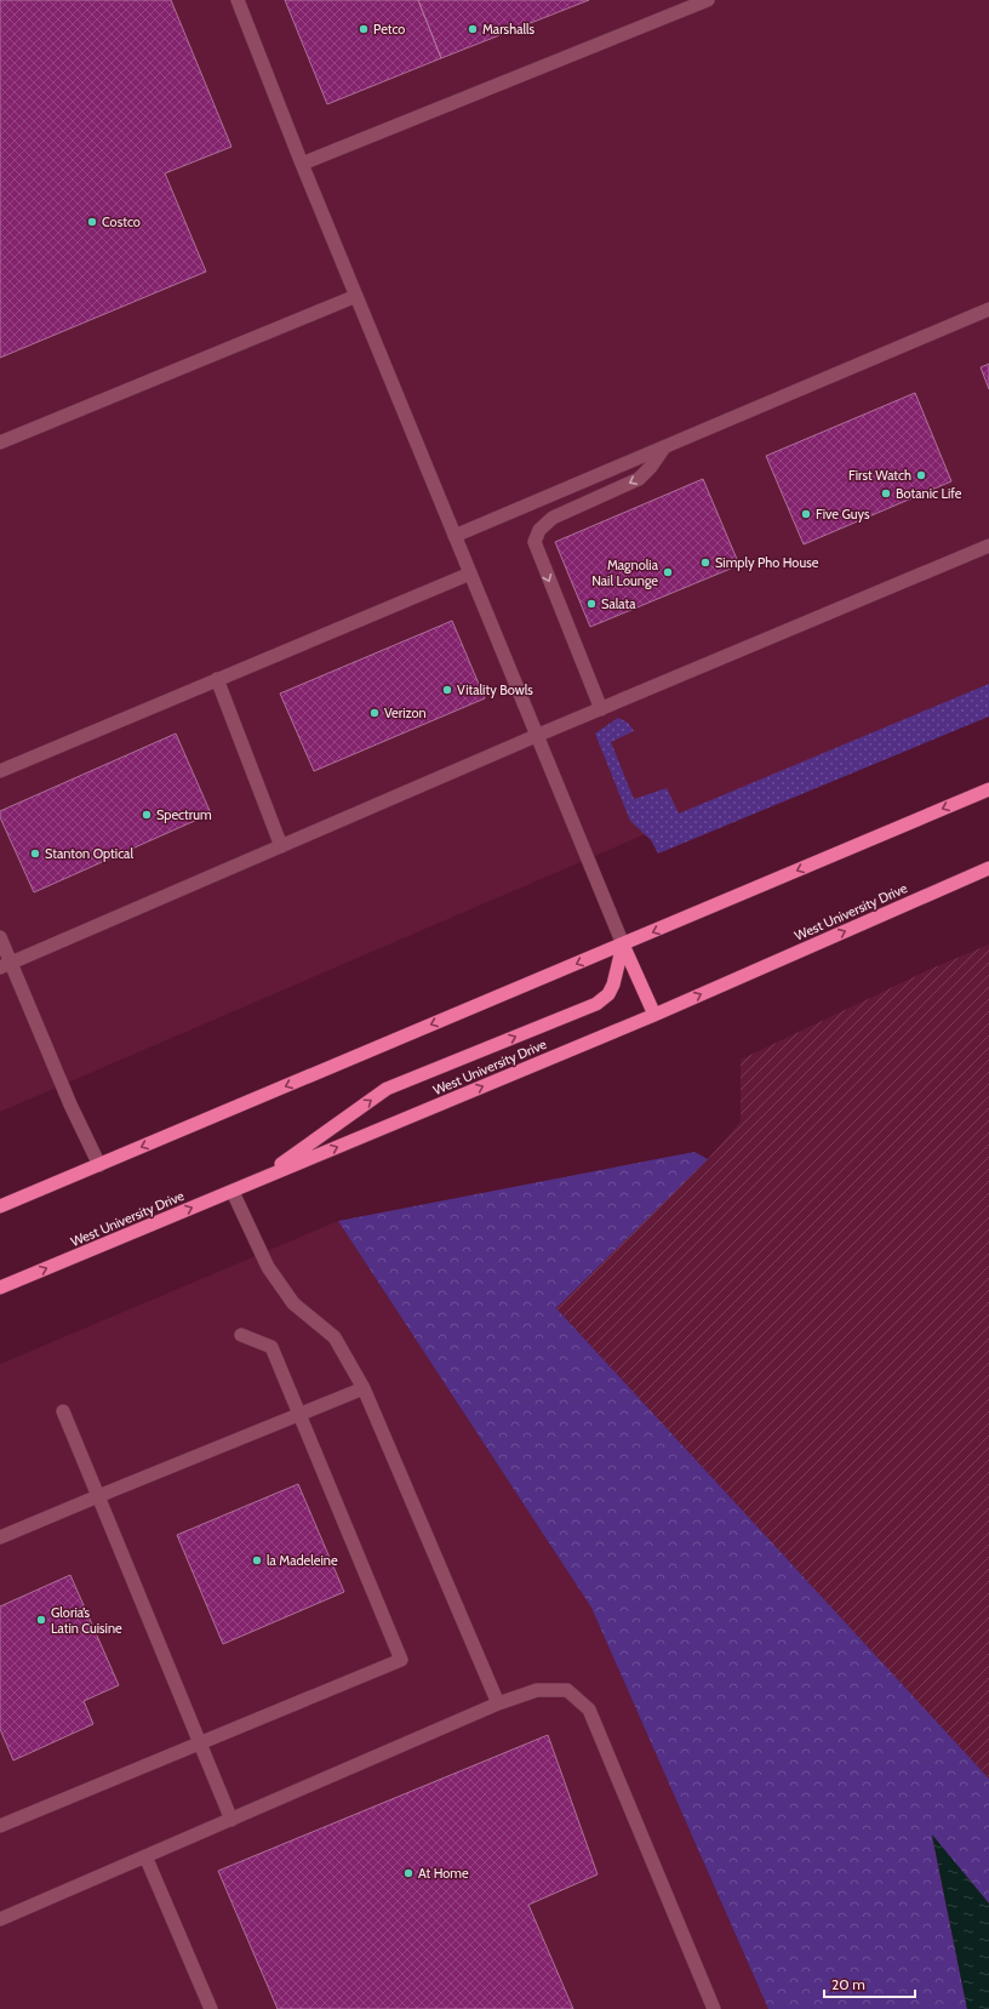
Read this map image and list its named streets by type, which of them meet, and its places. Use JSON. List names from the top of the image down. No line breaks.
{"streets":{"highway":["West University Drive"]},"places":["Petco","Marshalls","Costco","First Watch","Botanic Life","Five Guys","Simply Pho House","Magnolia Nail Lounge","Salata","Vitality Bowls","Verizon","Spectrum","Stanton Optical","la Madeleine","Gloria’s Latin Cuisine","At Home"],"scale_bar":"20 m"}
